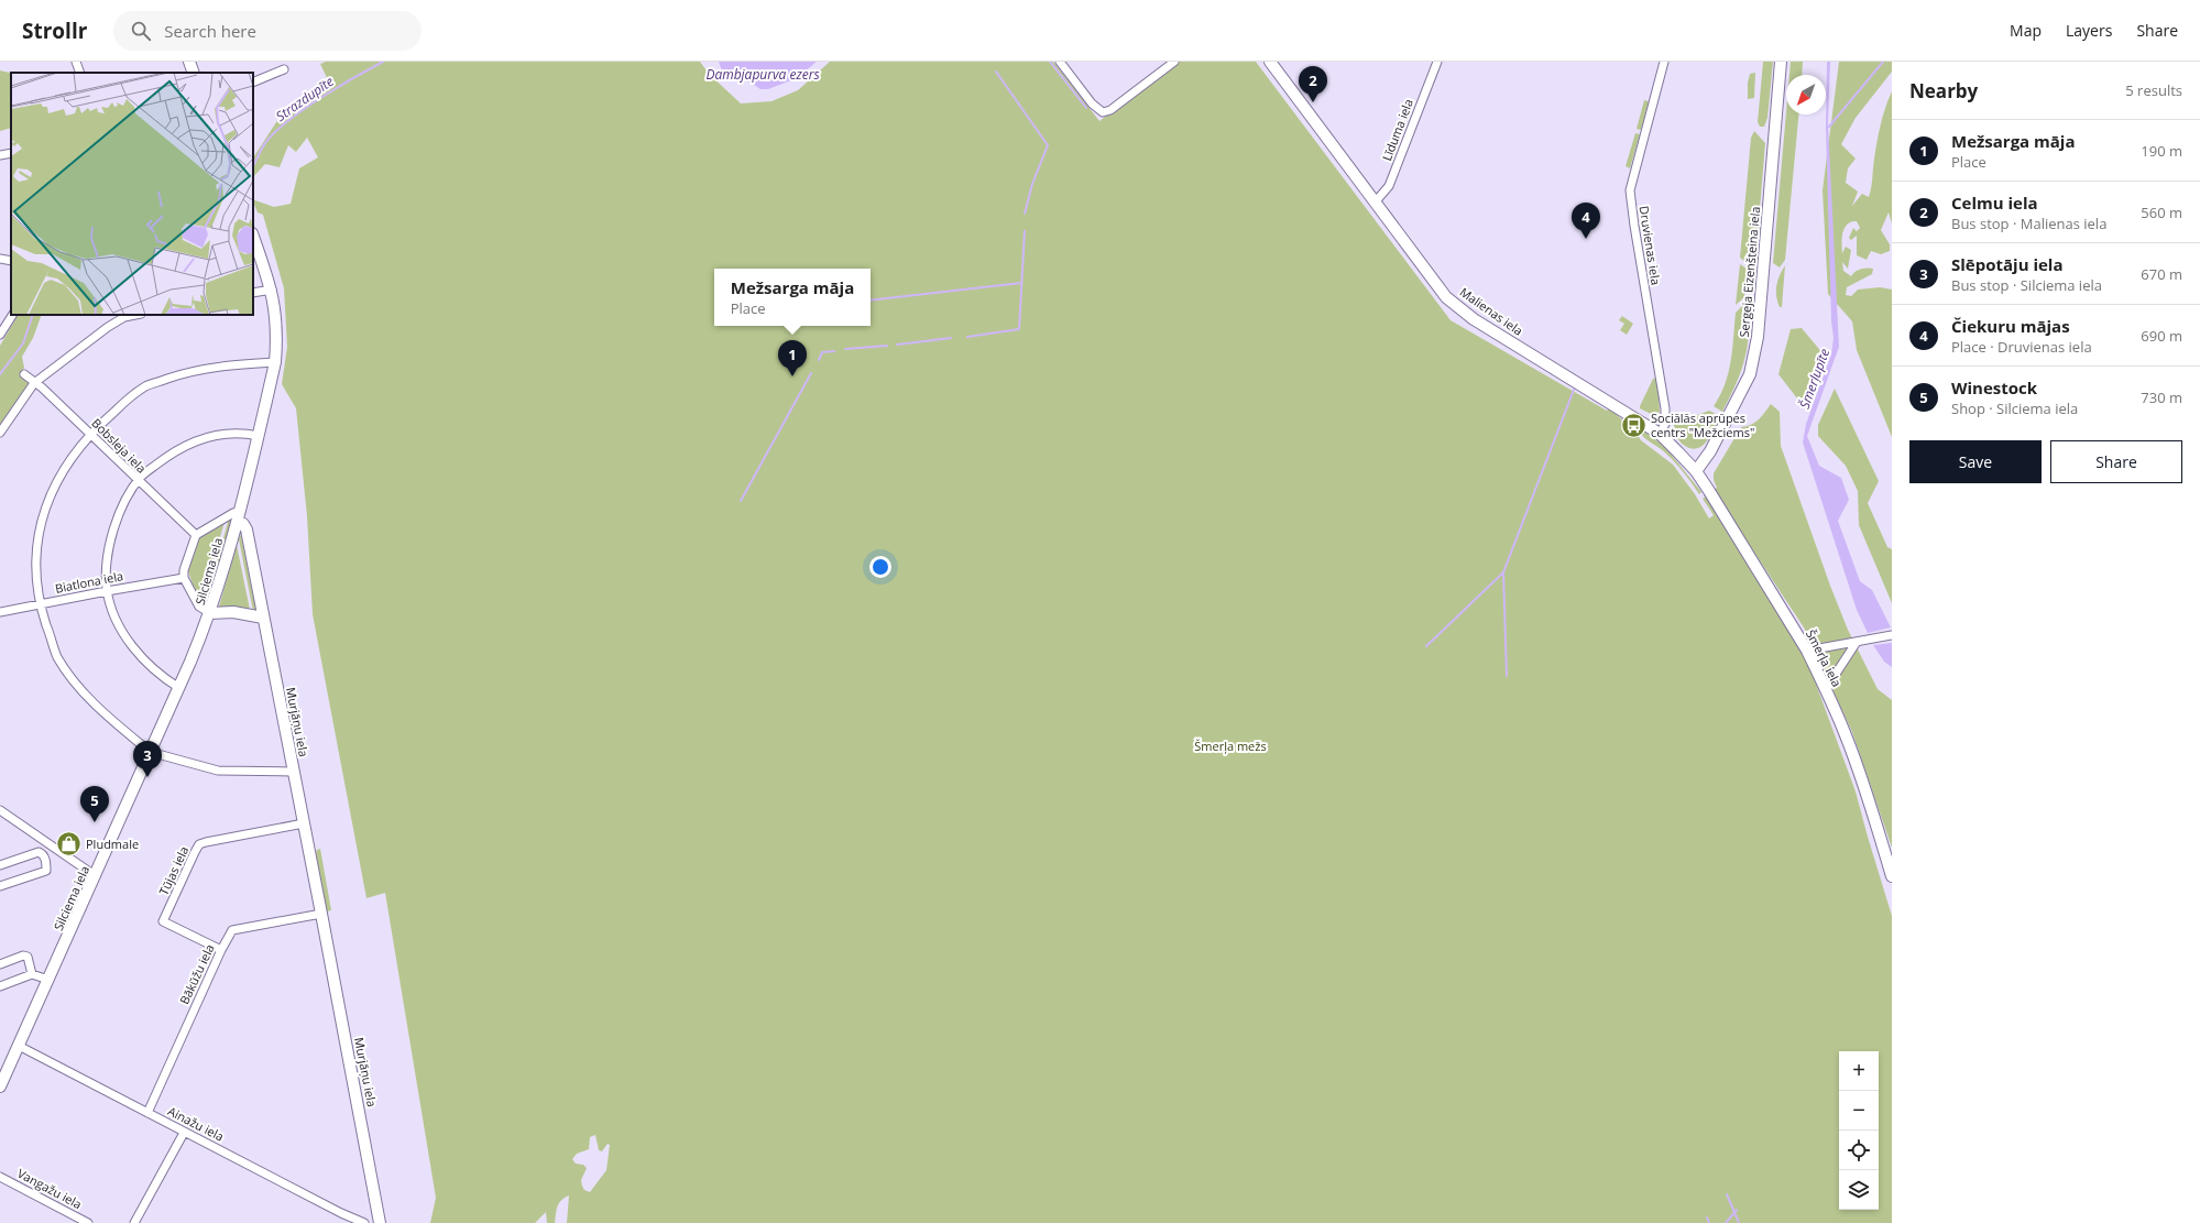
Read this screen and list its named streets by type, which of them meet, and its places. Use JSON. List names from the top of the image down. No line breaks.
{"streets":{"street":["Līduma iela","Druvienas iela","Sergeja Eizenšteina iela","Malienas iela","Bobsleja iela","Silciema iela","Biatlona iela","Šmerļa iela","Murjāņu iela","Tūjas iela","Bākūžu iela","Ainažu iela","Vangažu iela"]},"crossings":[["Līduma iela","Malienas iela"],["Druvienas iela","Malienas iela"],["Sergeja Eizenšteina iela","Malienas iela"],["Sergeja Eizenšteina iela","Šmerļa iela"],["Malienas iela","Šmerļa iela"],["Silciema iela","Murjāņu iela"],["Silciema iela","Ainažu iela"],["Murjāņu iela","Tūjas iela"],["Murjāņu iela","Bākūžu iela"],["Tūjas iela","Bākūžu iela"],["Bākūžu iela","Ainažu iela"]],"water":["Dambjapurva ezers","Strazdupīte","Šmerļupīte"],"parks":["Šmerļa mežs"],"places":{"bus stop":["Sociālās aprūpes centrs \"Mežciems\""],"shop":["Pludmale"]},"north":"bottom left","page":{"header":"Strollr","search":"Search here","nav":["Map","Layers","Share"],"heading":["Nearby","5 results"],"pins":["2","4","1","3","5"],"list":[{"mark":"1","name":"Mežsarga māja","note":"Place","value":"190 m"},{"mark":"2","name":"Celmu iela","note":"Bus stop · Malienas iela","value":"560 m"},{"mark":"3","name":"Slēpotāju iela","note":"Bus stop · Silciema iela","value":"670 m"},{"mark":"4","name":"Čiekuru mājas","note":"Place · Druvienas iela","value":"690 m"},{"mark":"5","name":"Winestock","note":"Shop · Silciema iela","value":"730 m"}],"popup":["Mežsarga māja","Place"],"buttons":["Save","Share"],"map_buttons":["+","−"]}}
